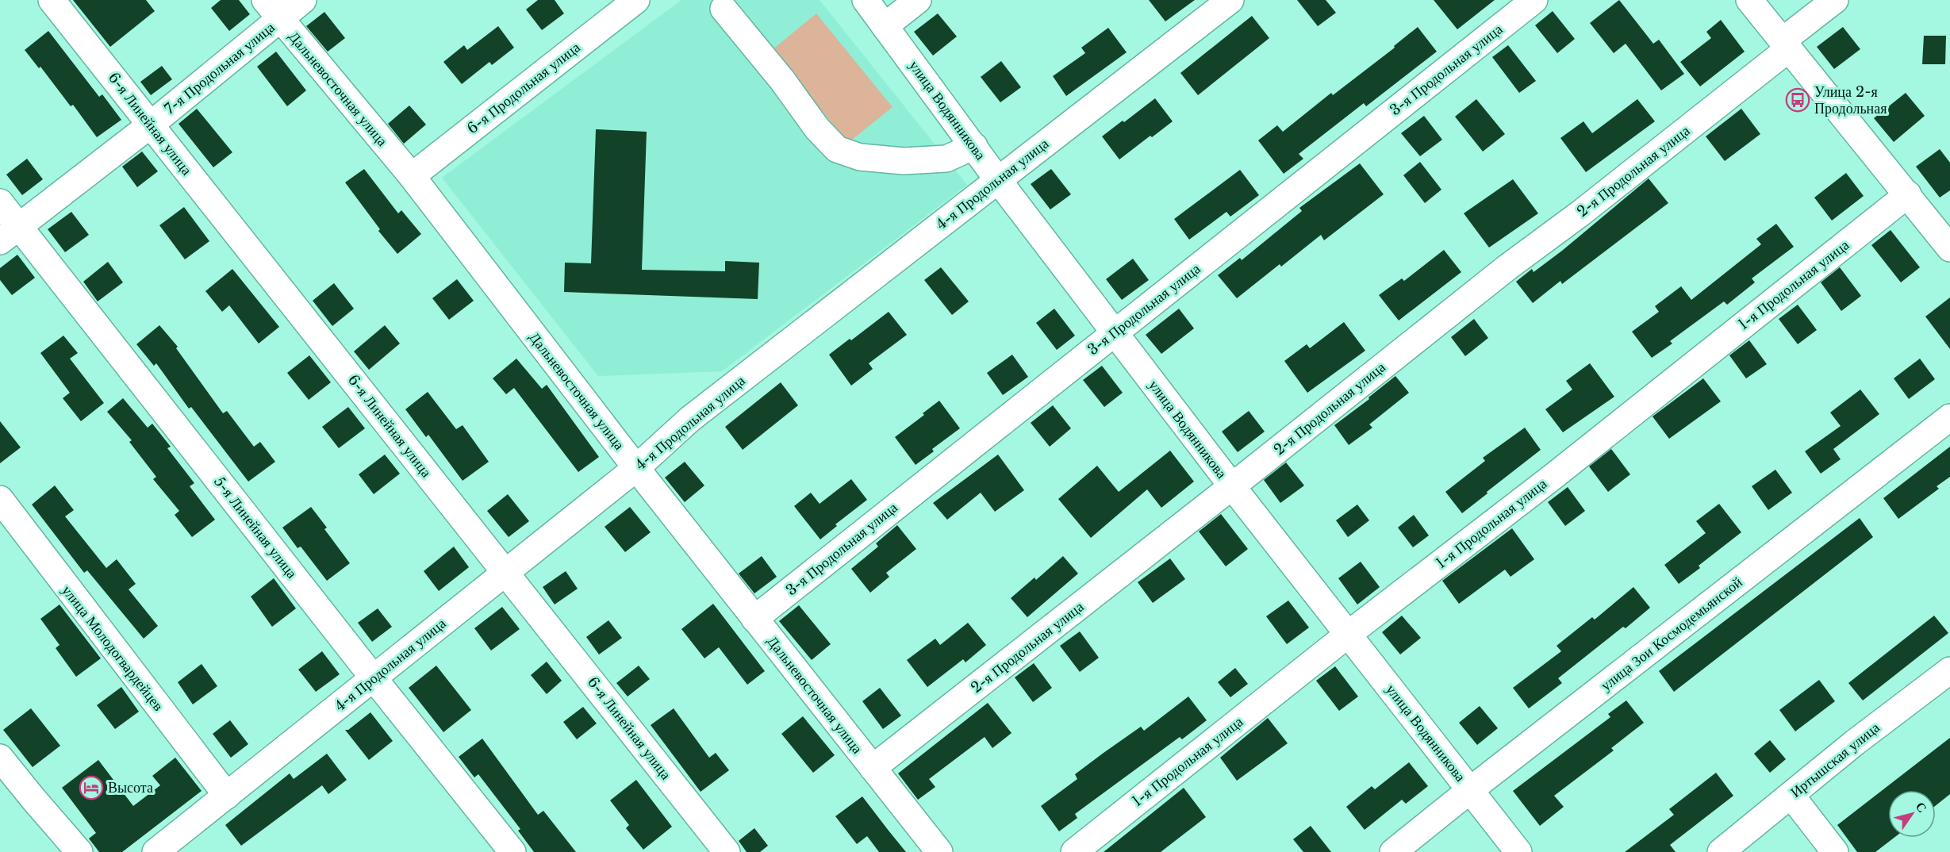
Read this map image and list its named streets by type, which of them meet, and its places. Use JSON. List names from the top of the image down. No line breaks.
{"streets":{"street":["7-я Продольная улица","3-я Продольная улица","6-я Продольная улица","Дальневосточная улица","улица Водянникова","6-я Линейная улица","2-я Продольная улица","4-я Продольная улица","1-я Продольная улица","5-я Линейная улица","улица Зои Космодемьянской","улица Молодогвардейцев","Иртышская улица"]},"crossings":[["7-я Продольная улица","Дальневосточная улица"],["7-я Продольная улица","6-я Линейная улица"],["7-я Продольная улица","5-я Линейная улица"],["3-я Продольная улица","Дальневосточная улица"],["3-я Продольная улица","улица Водянникова"],["6-я Продольная улица","Дальневосточная улица"],["Дальневосточная улица","2-я Продольная улица"],["Дальневосточная улица","4-я Продольная улица"],["улица Водянникова","2-я Продольная улица"],["улица Водянникова","4-я Продольная улица"],["улица Водянникова","1-я Продольная улица"],["улица Водянникова","улица Зои Космодемьянской"],["6-я Линейная улица","4-я Продольная улица"],["4-я Продольная улица","5-я Линейная улица"],["4-я Продольная улица","улица Молодогвардейцев"]],"places":{"bus stop":["Улица 2-я Продольная"],"hotel":["Высота"]},"north":"top right"}
